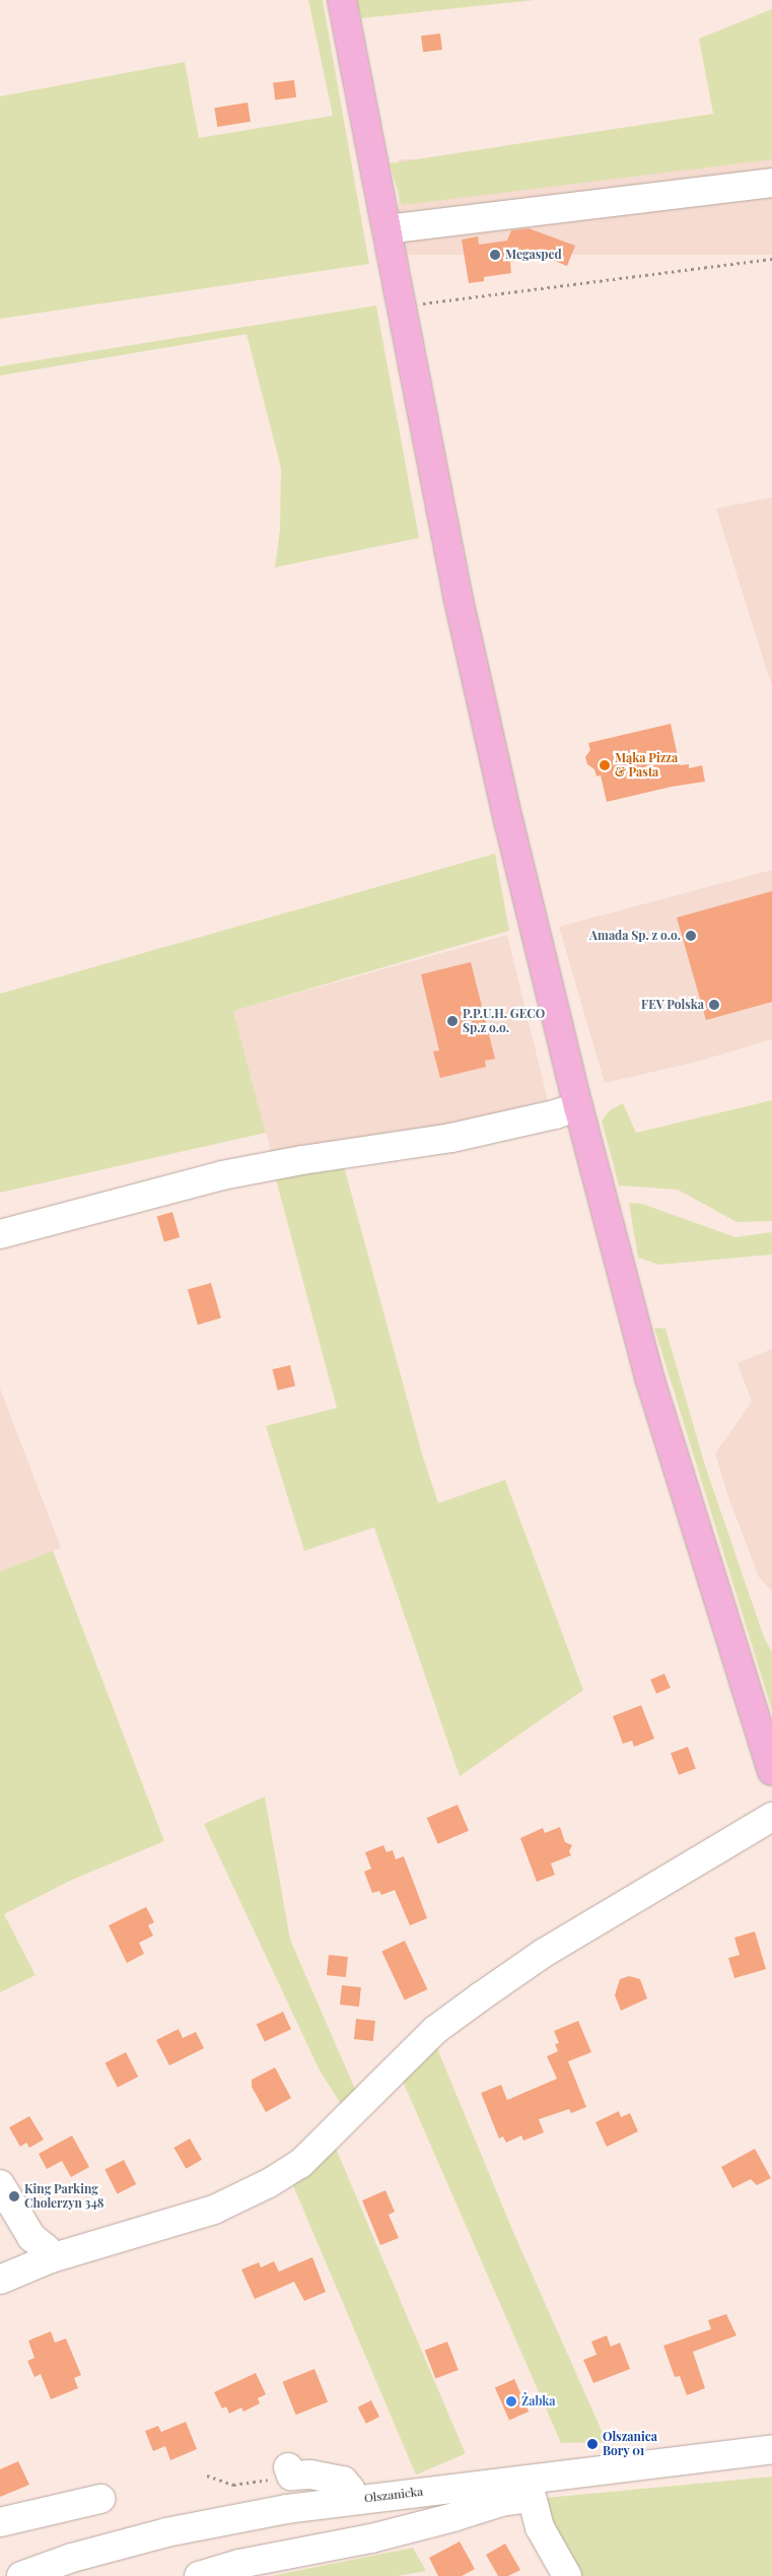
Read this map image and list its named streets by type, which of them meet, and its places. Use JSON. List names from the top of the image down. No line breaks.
{"streets":{"street":["Olszanicka"]},"places":["Megasped","Mąka Pizza & Pasta","Amada Sp. z o.o.","FEV Polska","P.P.U.H. GECO Sp.z o.o.","King Parking Cholerzyn 348","Żabka","Olszanica Bory 01"]}
